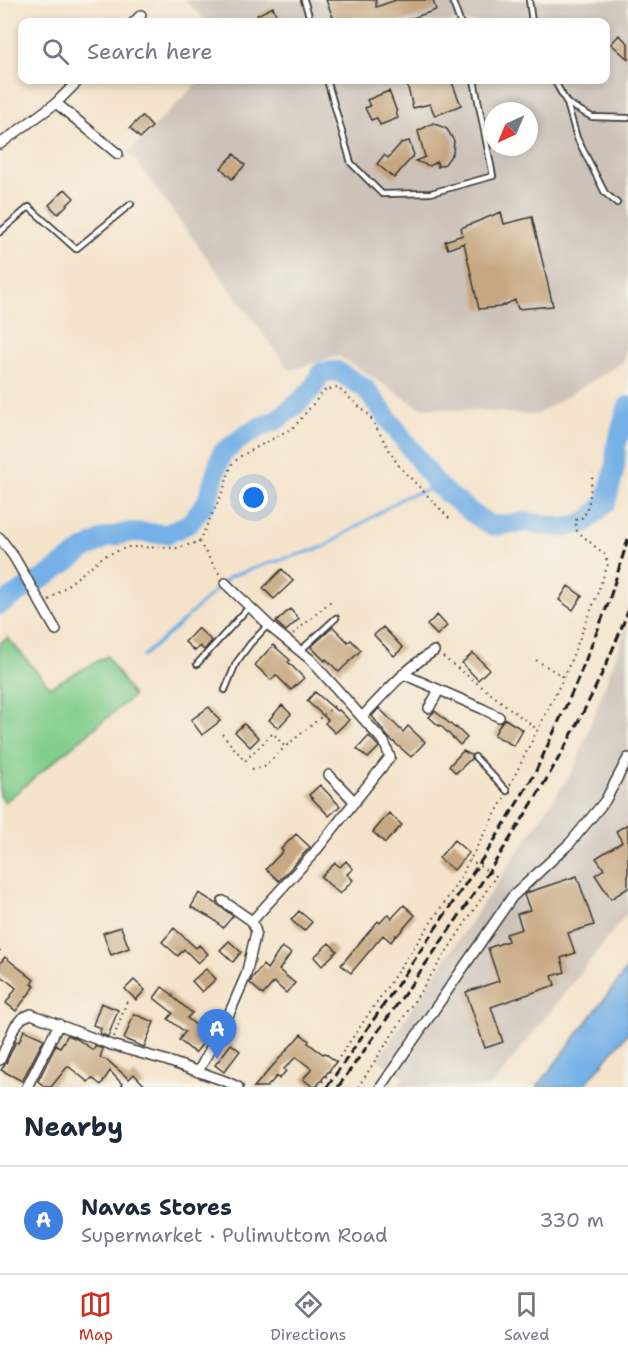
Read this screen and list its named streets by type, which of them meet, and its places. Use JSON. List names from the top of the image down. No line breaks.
{"north":"bottom left","page":{"search":"Search here","pins":"A","heading":"Nearby","list":[{"mark":"A","name":"Navas Stores","note":"Supermarket · Pulimuttom Road","value":"330 m"}],"nav":["Map","Directions","Saved"]}}
